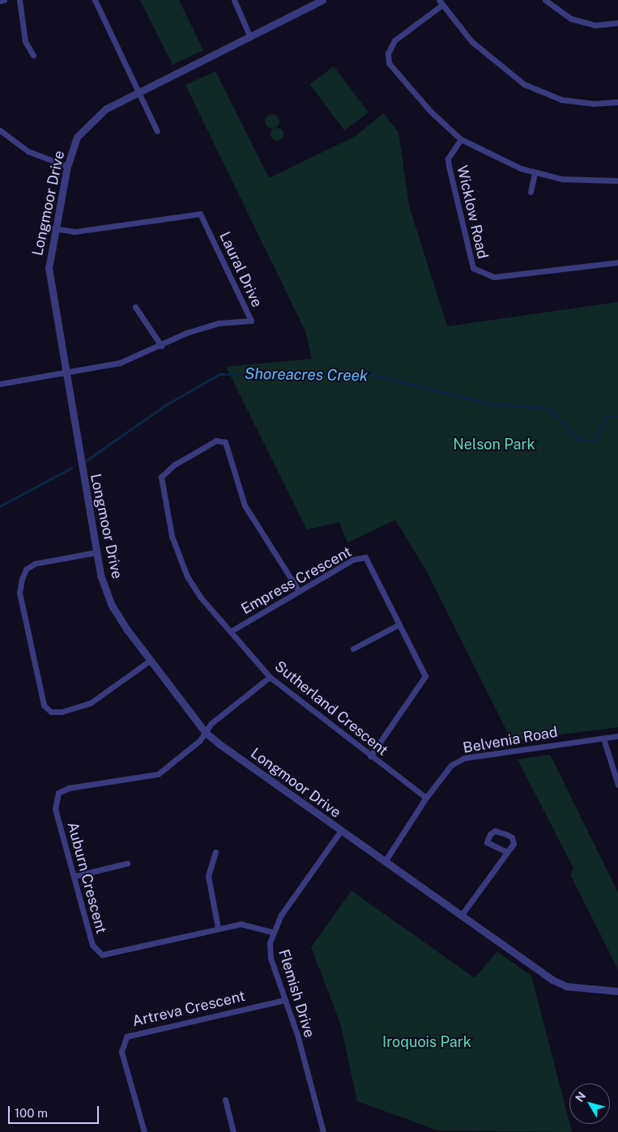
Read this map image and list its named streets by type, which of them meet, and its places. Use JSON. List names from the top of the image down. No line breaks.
{"streets":{"street":["Longmoor Drive","Wicklow Road","Laural Drive","Empress Crescent","Sutherland Crescent","Belvenia Road","Auburn Crescent","Flemish Drive","Artreva Crescent"]},"crossings":[["Longmoor Drive","Laural Drive"],["Longmoor Drive","Belvenia Road"],["Longmoor Drive","Auburn Crescent"],["Longmoor Drive","Flemish Drive"],["Empress Crescent","Sutherland Crescent"],["Sutherland Crescent","Belvenia Road"],["Auburn Crescent","Flemish Drive"],["Flemish Drive","Artreva Crescent"]],"water":["Shoreacres Creek"],"parks":["Nelson Park","Iroquois Park"],"scale_bar":"100 m","north":"top left"}
